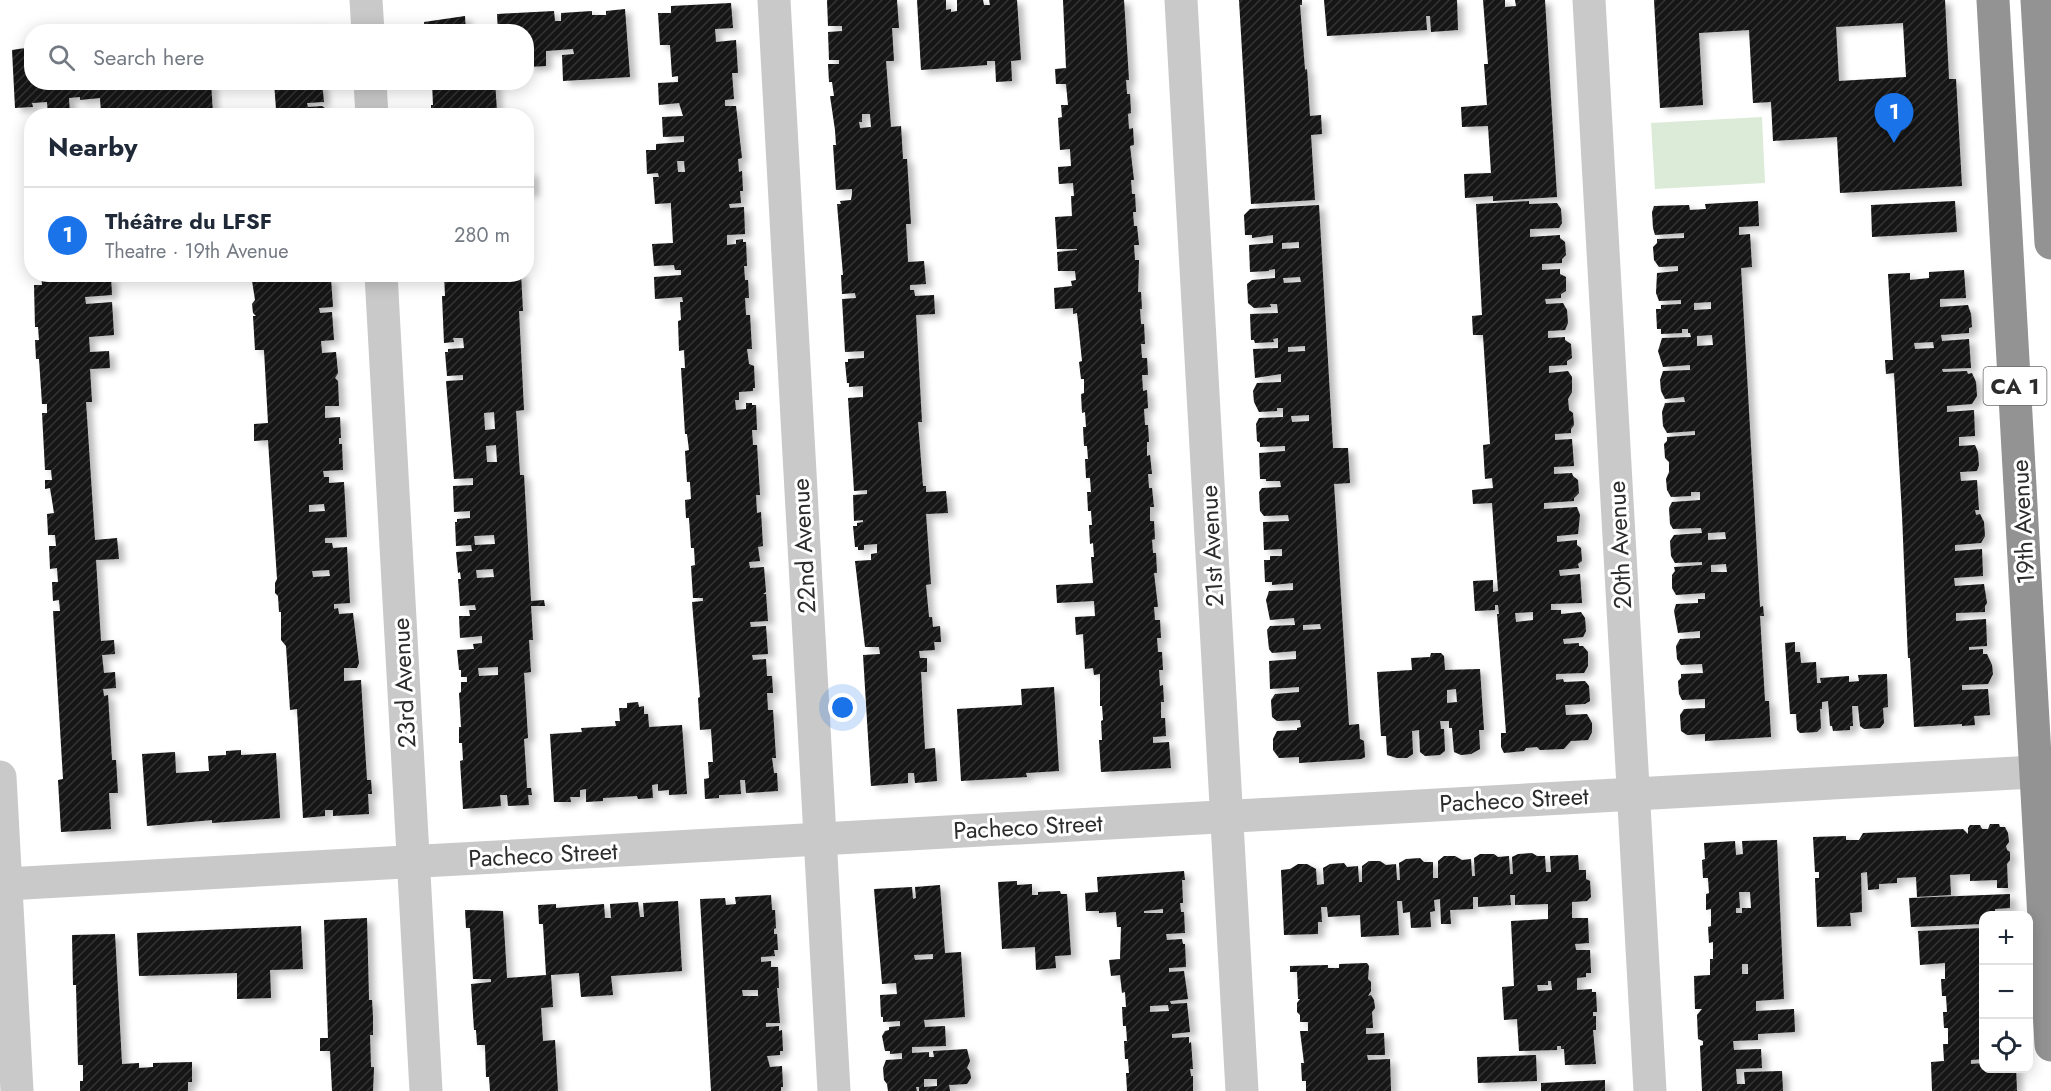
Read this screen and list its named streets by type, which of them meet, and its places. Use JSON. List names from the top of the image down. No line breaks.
{"streets":{"highway":["CA 1","19th Avenue"],"street":["20th Avenue","22nd Avenue","21st Avenue","23rd Avenue","Pacheco Street"]},"crossings":[["19th Avenue","Pacheco Street"],["20th Avenue","Pacheco Street"],["22nd Avenue","Pacheco Street"],["21st Avenue","Pacheco Street"],["23rd Avenue","Pacheco Street"]],"page":{"search":"Search here","pins":"1","heading":"Nearby","list":[{"mark":"1","name":"Théâtre du LFSF","note":"Theatre · 19th Avenue","value":"280 m"}],"map_buttons":["+","−"]}}
